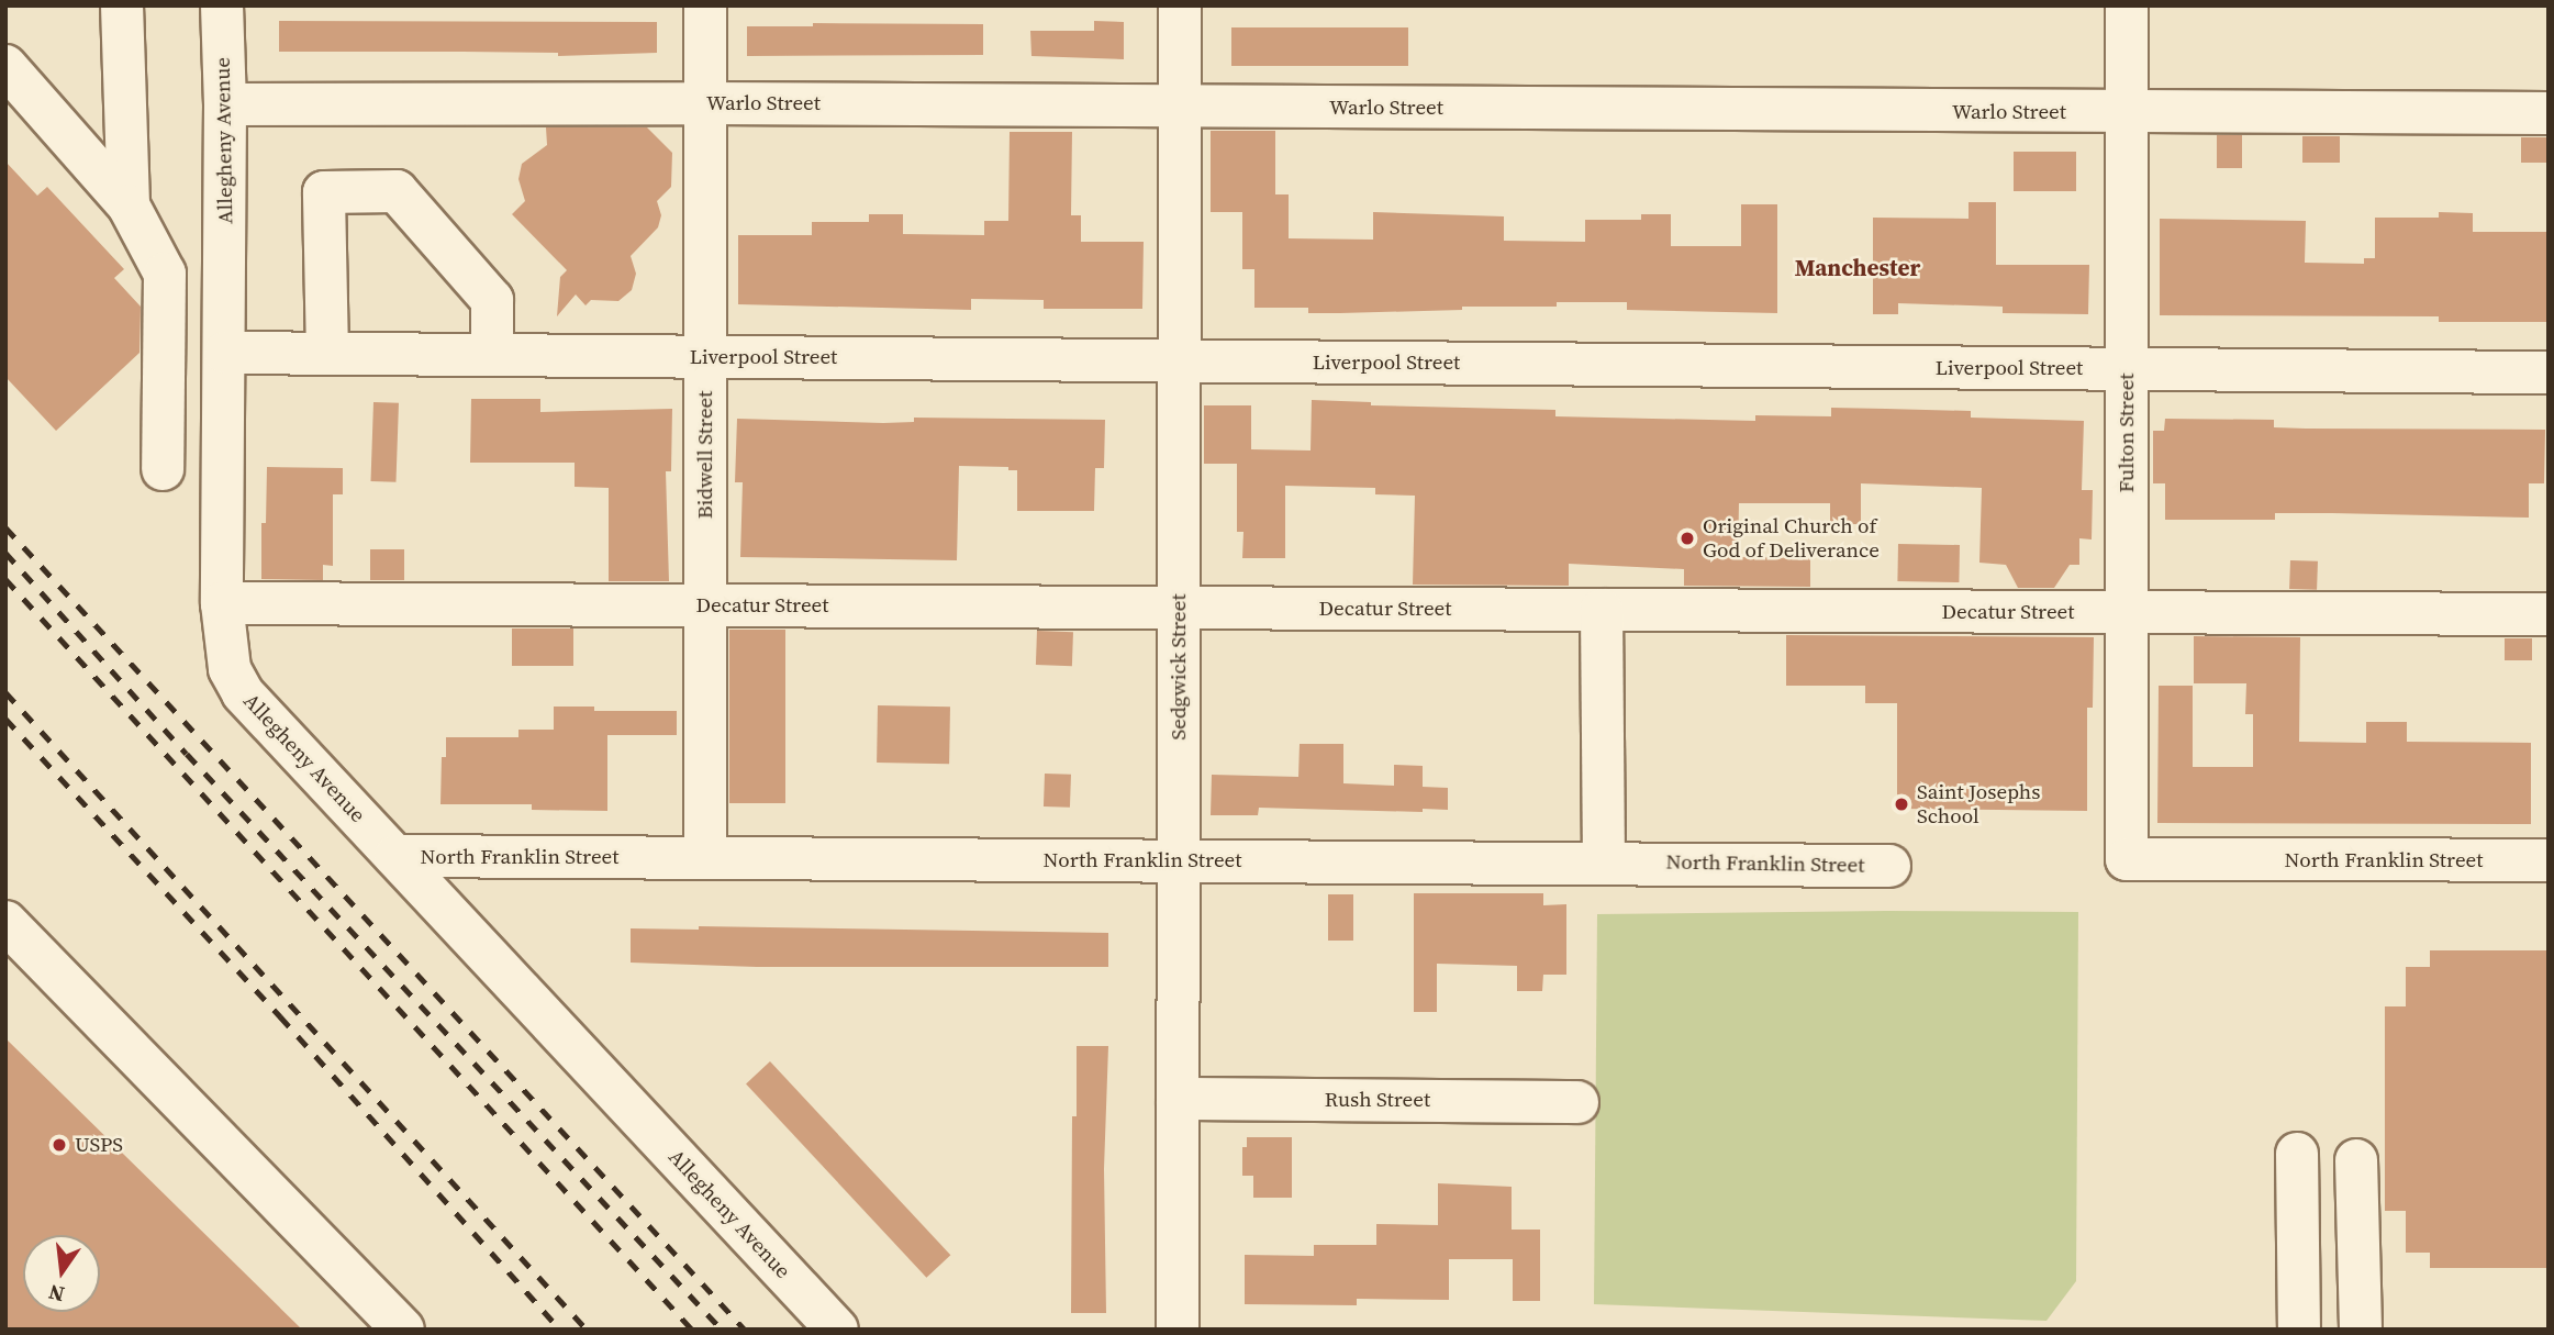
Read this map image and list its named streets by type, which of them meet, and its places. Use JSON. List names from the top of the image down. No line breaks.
{"streets":{"street":["Warlo Street","Allegheny Avenue","Liverpool Street","Fulton Street","Bidwell Street","Decatur Street","Sedgwick Street","North Franklin Street","Rush Street"]},"crossings":[["Warlo Street","Allegheny Avenue"],["Warlo Street","Fulton Street"],["Warlo Street","Bidwell Street"],["Warlo Street","Sedgwick Street"],["Allegheny Avenue","Liverpool Street"],["Allegheny Avenue","Decatur Street"],["Allegheny Avenue","North Franklin Street"],["Liverpool Street","Fulton Street"],["Liverpool Street","Bidwell Street"],["Liverpool Street","Sedgwick Street"],["Fulton Street","Decatur Street"],["Fulton Street","North Franklin Street"],["Bidwell Street","Decatur Street"],["Bidwell Street","North Franklin Street"],["Decatur Street","Sedgwick Street"],["Sedgwick Street","North Franklin Street"],["Sedgwick Street","Rush Street"]],"districts":["Manchester"],"places":["Original Church of God of Deliverance","Saint Josephs School","USPS"],"north":"bottom"}
